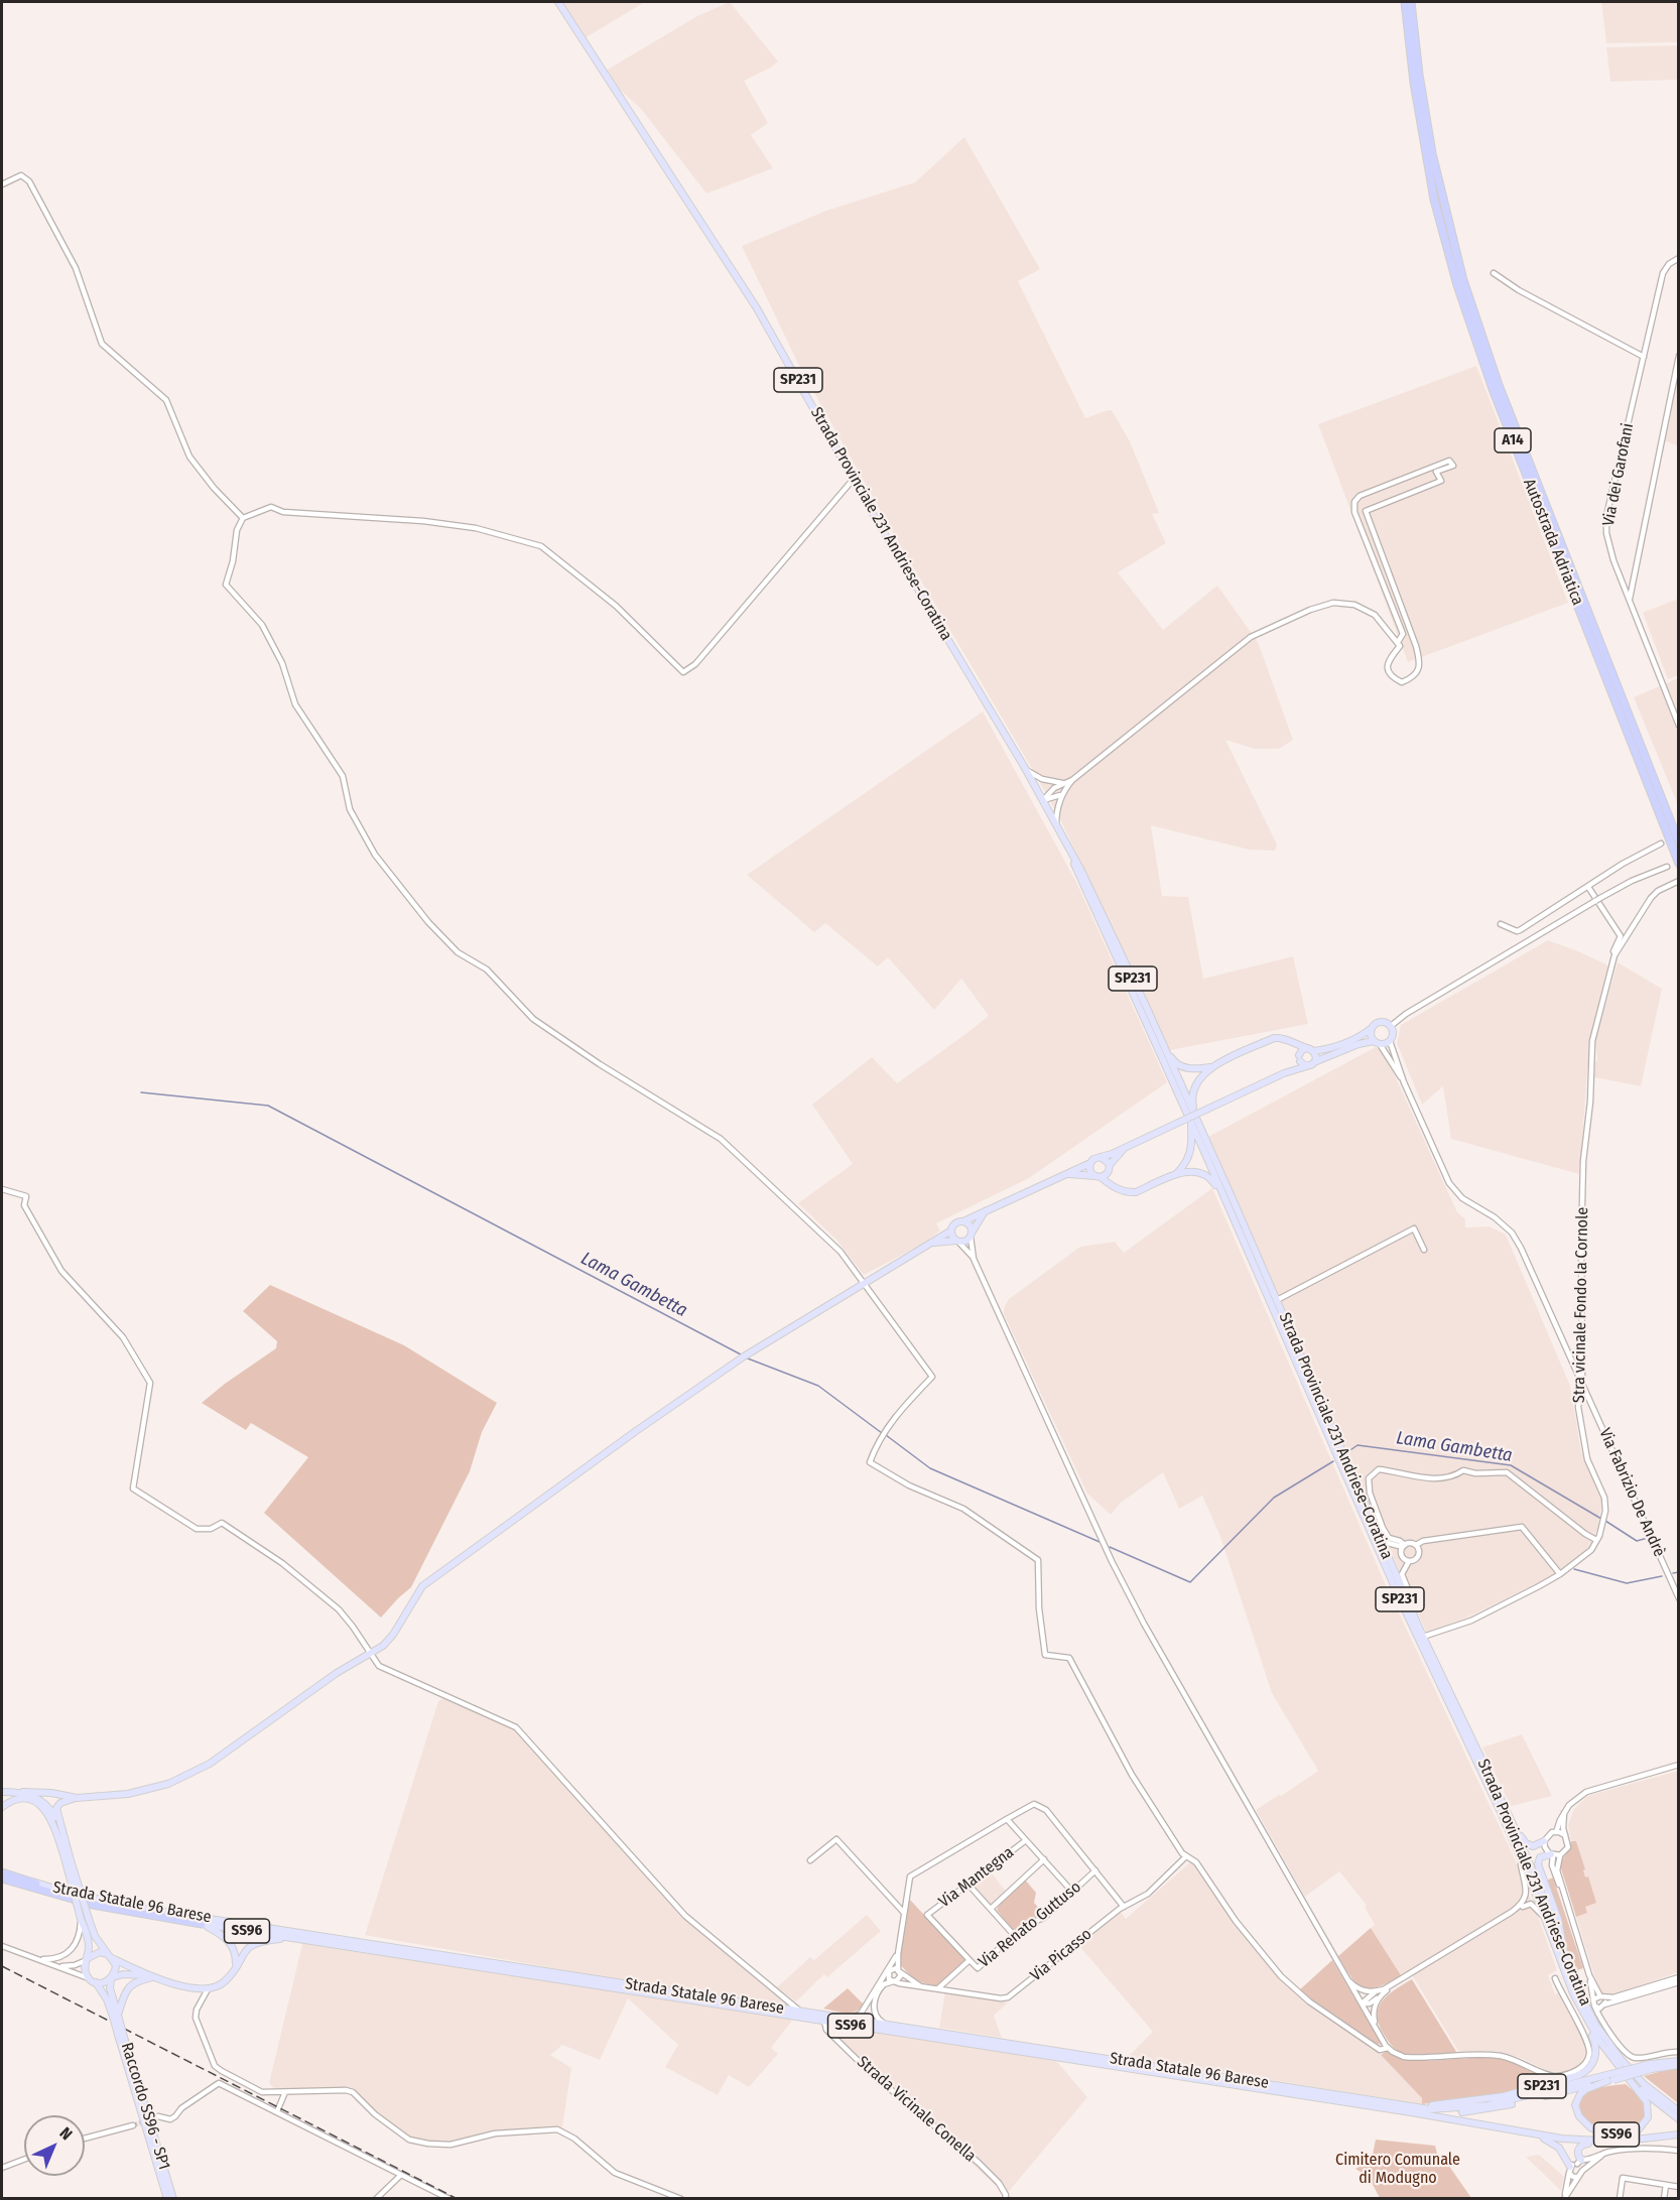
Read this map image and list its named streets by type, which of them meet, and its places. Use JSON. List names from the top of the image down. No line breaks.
{"streets":{"highway":["A14","Autostrada Adriatica","Strada Statale 96 Barese"],"main road":["SP231","Strada Provinciale 231 Andriese-Coratina","SS96","Raccordo SS96 - SP1"],"street":["Via dei Garofani","Stra vicinale Fondo la Cornole","Via Fabrizio De Andrè","Via Mantegna","Via Renato Guttuso","Via Picasso","Strada Vicinale Conella"]},"crossings":[["SP231","Strada Provinciale 231 Andriese-Coratina"],["SP231","Strada Statale 96 Barese"],["SP231","SS96"],["Strada Provinciale 231 Andriese-Coratina","Stra vicinale Fondo la Cornole"],["Strada Provinciale 231 Andriese-Coratina","SS96"],["Stra vicinale Fondo la Cornole","Via Fabrizio De Andrè"],["Via Mantegna","Via Renato Guttuso"],["Strada Statale 96 Barese","SS96"],["Strada Statale 96 Barese","Strada Vicinale Conella"],["Via Renato Guttuso","Via Picasso"]],"water":["Lama Gambetta"],"parks":["Cimitero Comunale di Modugno"],"north":"top right"}
